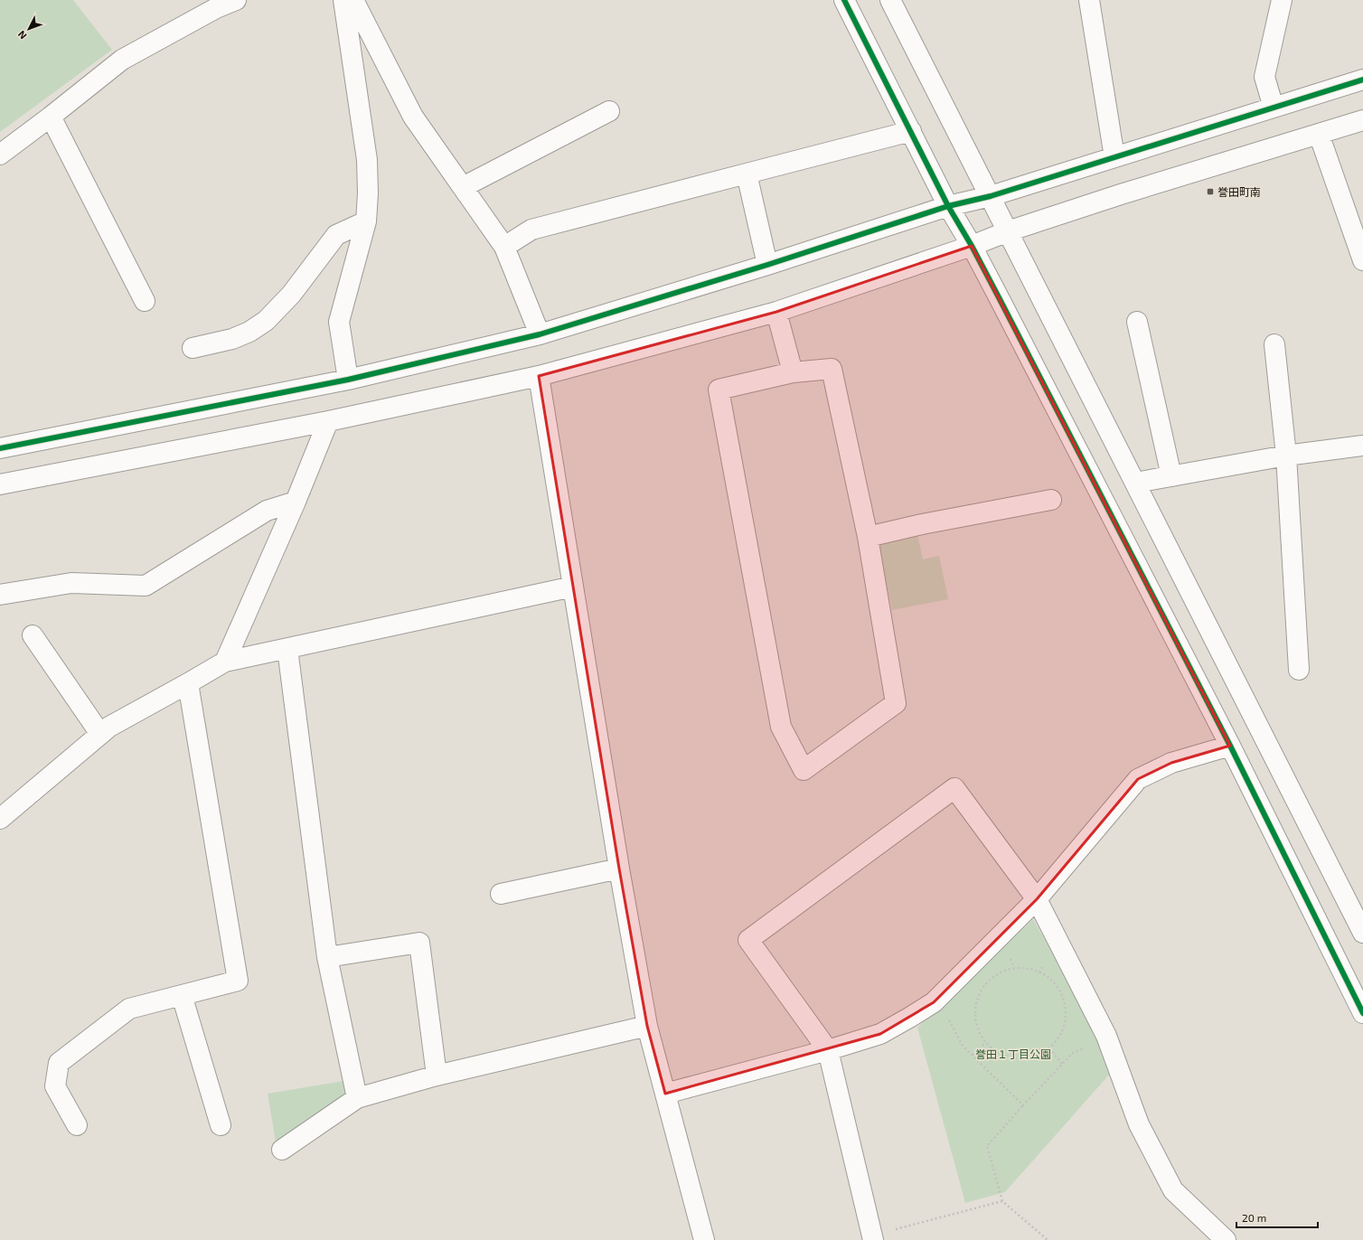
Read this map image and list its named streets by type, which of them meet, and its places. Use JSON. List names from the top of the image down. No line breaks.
{"parks":["誉田１丁目公園"],"places":{"transit":["誉田町南"]},"scale_bar":"20 m","north":"bottom left"}
